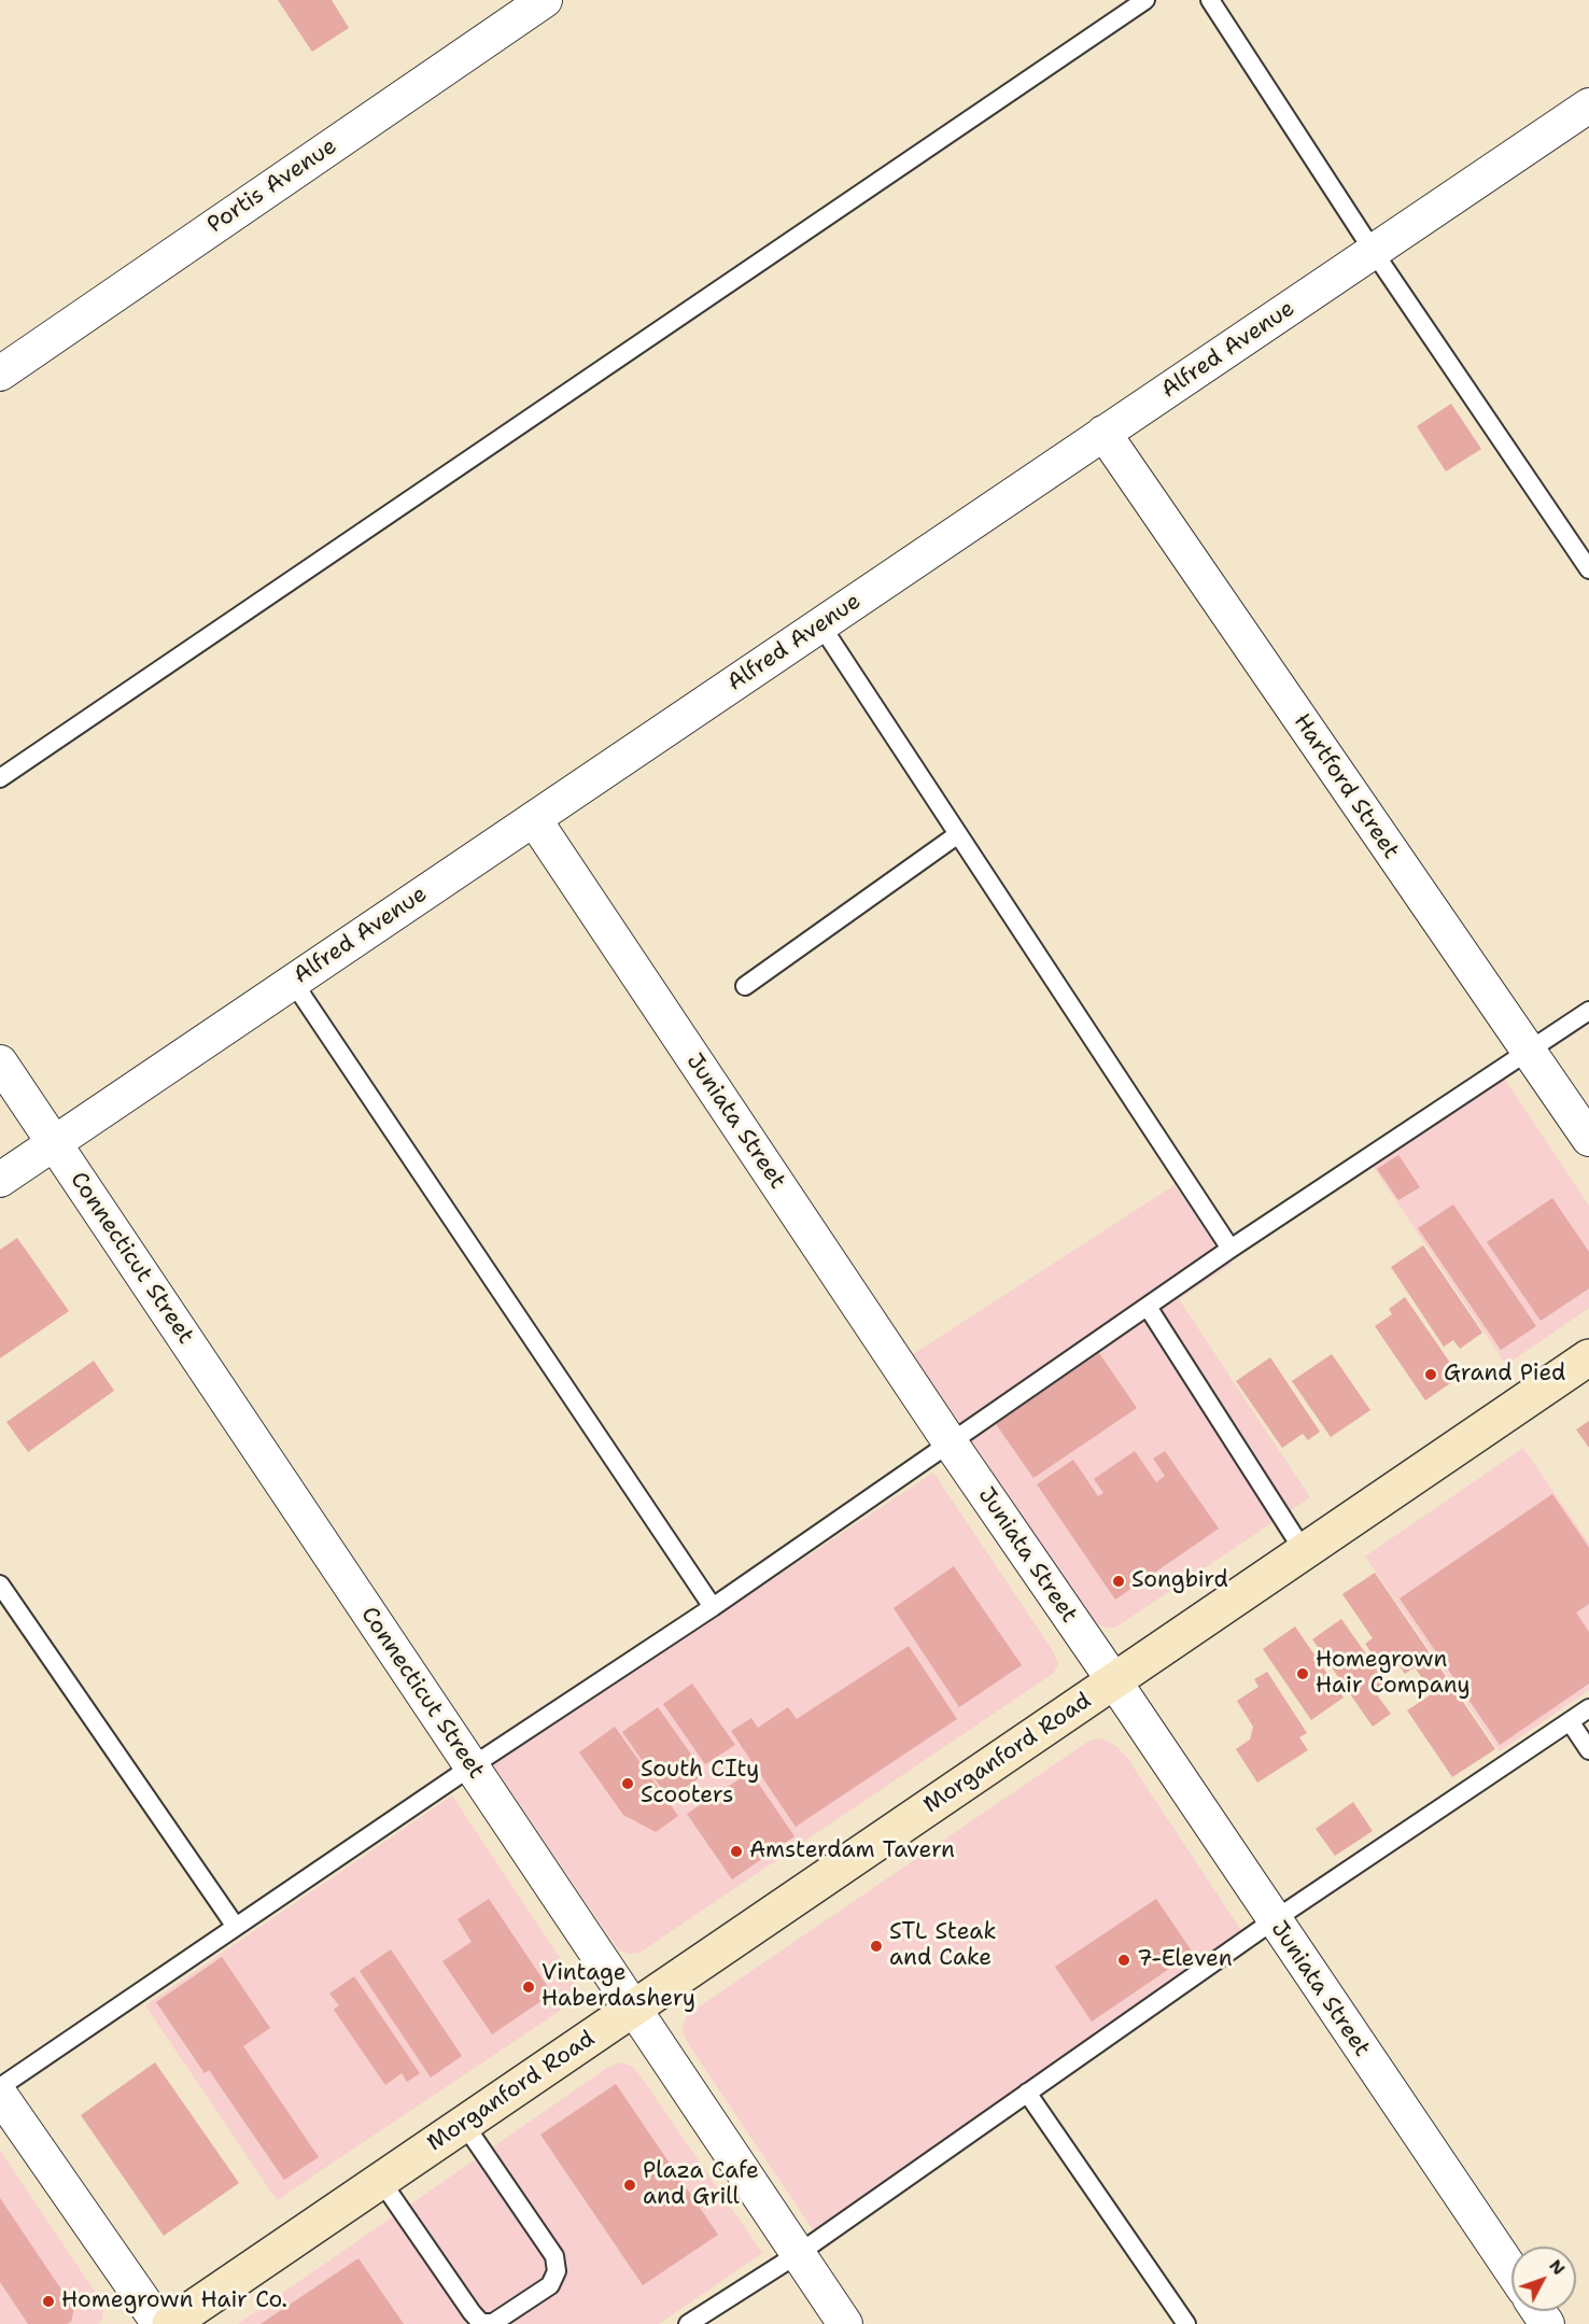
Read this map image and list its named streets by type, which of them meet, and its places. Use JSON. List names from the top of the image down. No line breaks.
{"streets":{"street":["Portis Avenue","Alfred Avenue","Hartford Street","Juniata Street","Connecticut Street","Morganford Road"]},"crossings":[["Alfred Avenue","Hartford Street"],["Alfred Avenue","Juniata Street"],["Alfred Avenue","Connecticut Street"],["Juniata Street","Morganford Road"],["Connecticut Street","Morganford Road"]],"places":["Grand Pied","Songbird","Homegrown Hair Company","South CIty Scooters","Amsterdam Tavern","STL Steak and Cake","7-Eleven","Vintage Haberdashery","Plaza Cafe and Grill","Homegrown Hair Co."],"north":"top right"}
